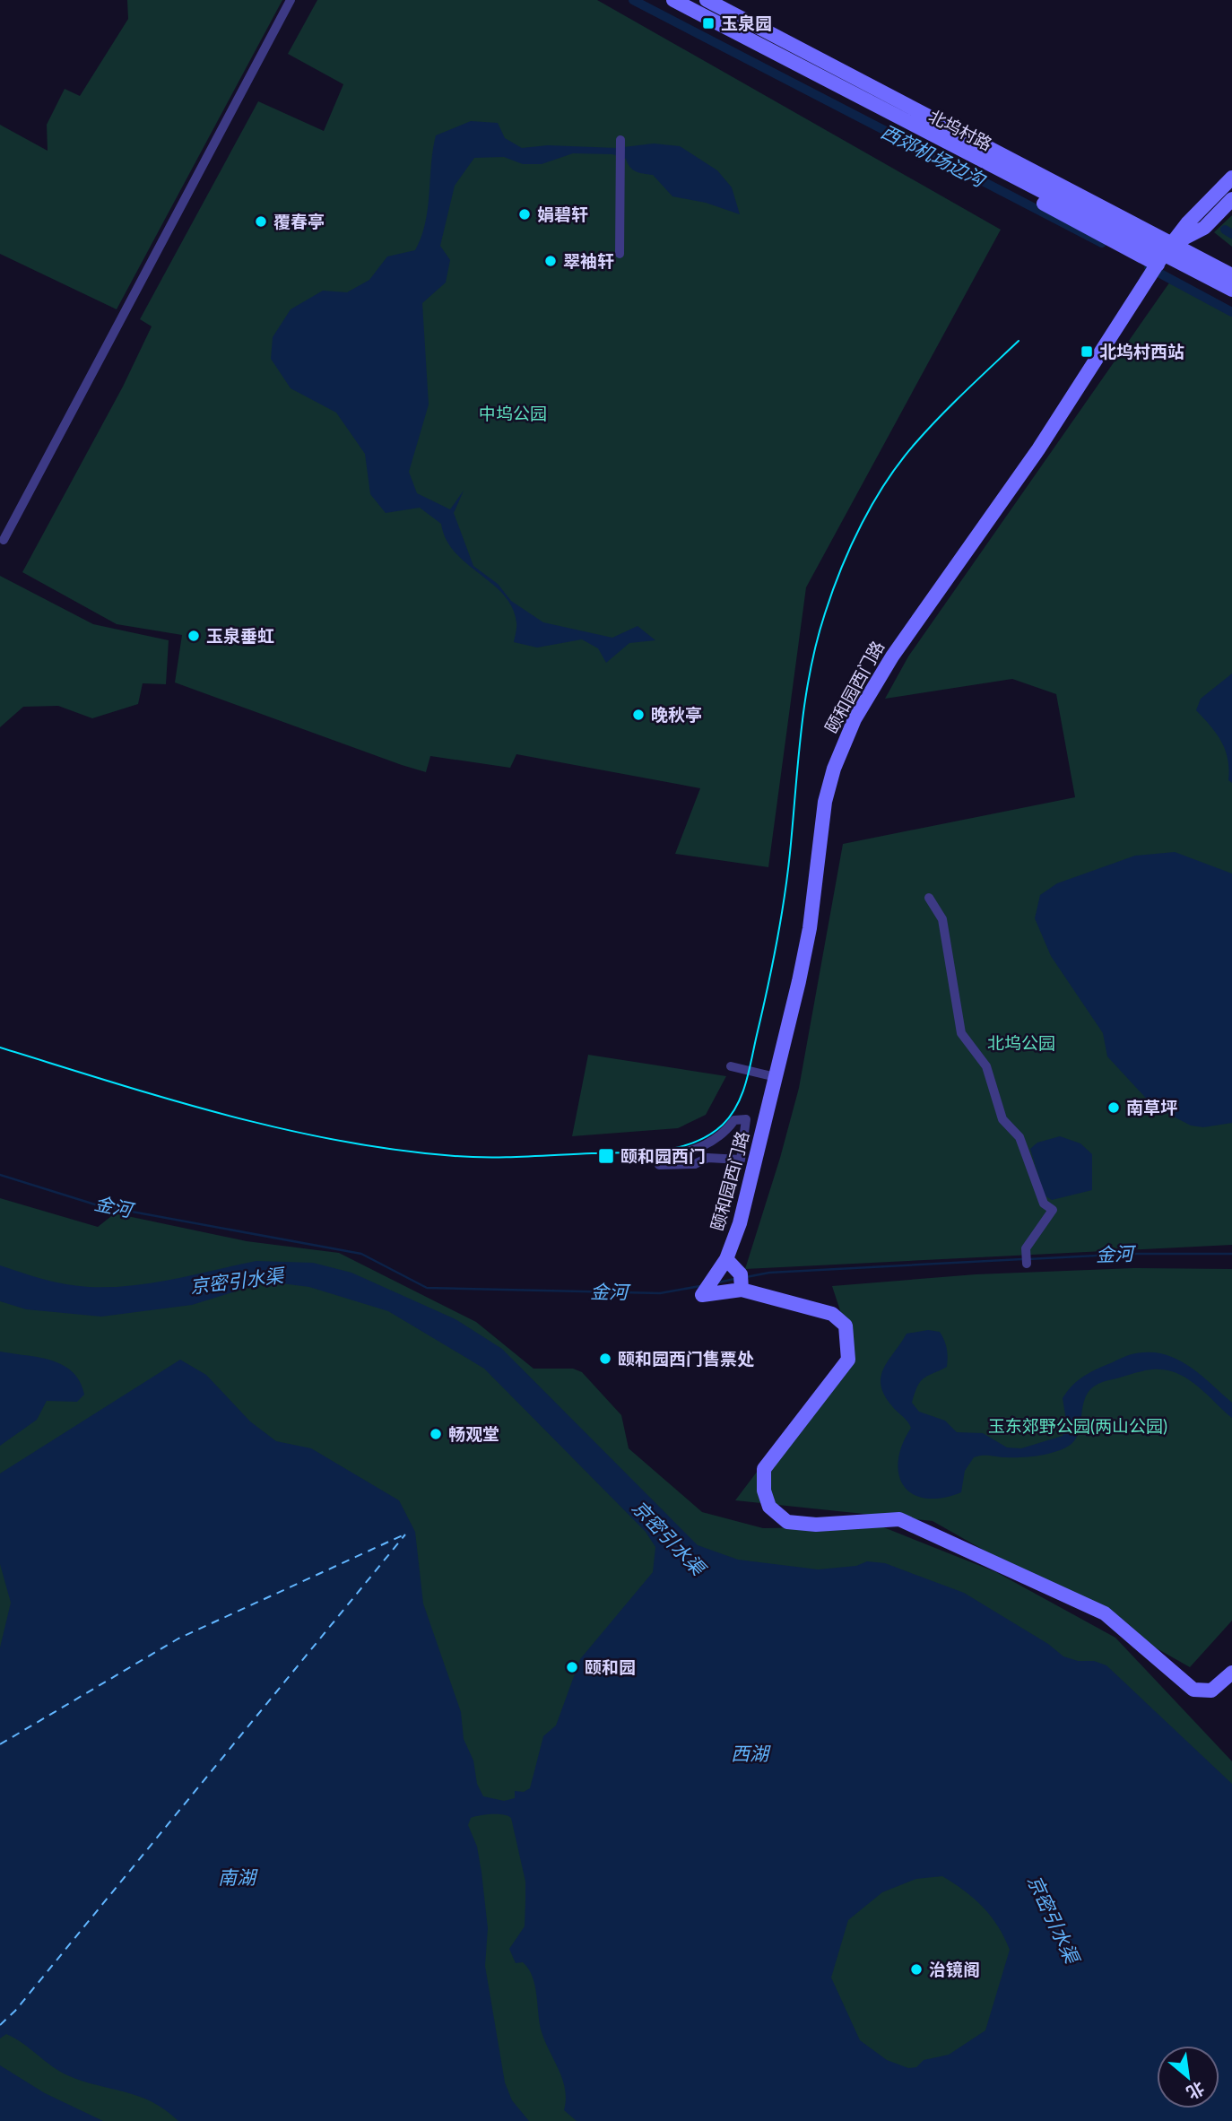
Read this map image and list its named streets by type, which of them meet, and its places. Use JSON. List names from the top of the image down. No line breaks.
{"streets":{"street":["北坞村路","颐和园西门路"]},"crossings":[["北坞村路","颐和园西门路"]],"water":["西郊机场边沟","金河","京密引水渠","西湖","南湖"],"parks":["中坞公园","北坞公园","玉东郊野公园(两山公园)"],"places":{"transit":["玉泉园","北坞村西站","颐和园西门"],"other":["娟碧轩","覆春亭","翠袖轩","玉泉垂虹","晚秋亭","南草坪","颐和园西门售票处","畅观堂","颐和园","治镜阁"]},"north":"bottom right"}
